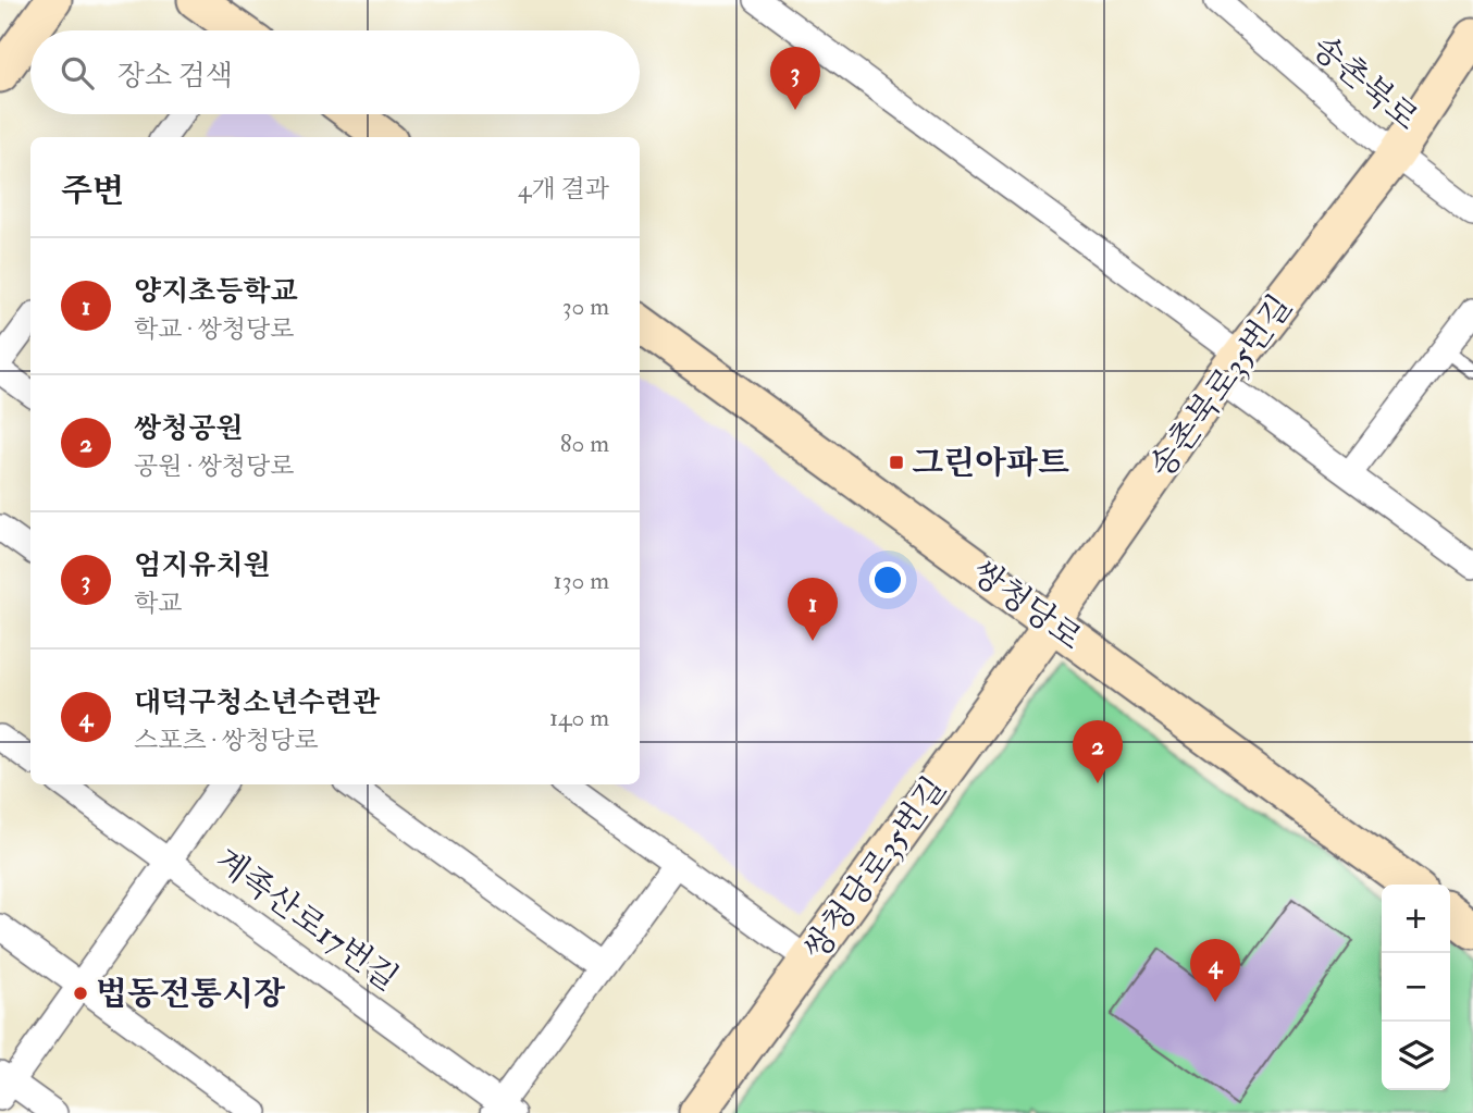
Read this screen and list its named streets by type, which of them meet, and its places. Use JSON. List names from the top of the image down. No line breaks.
{"streets":{"street":["송촌북로","송촌북로35번길","쌍청당로","쌍청당로35번길","계족산로17번길"]},"crossings":[["송촌북로","송촌북로35번길"],["송촌북로35번길","쌍청당로"],["송촌북로35번길","쌍청당로35번길"],["쌍청당로","쌍청당로35번길"]],"places":{"transit":["그린아파트"],"other":["법동전통시장"]},"page":{"search":"장소 검색","pins":["3","1","2","4"],"heading":["주변","4개 결과"],"list":[{"mark":"1","name":"양지초등학교","note":"학교 · 쌍청당로","value":"30 m"},{"mark":"2","name":"쌍청공원","note":"공원 · 쌍청당로","value":"80 m"},{"mark":"3","name":"엄지유치원","note":"학교","value":"130 m"},{"mark":"4","name":"대덕구청소년수련관","note":"스포츠 · 쌍청당로","value":"140 m"}],"map_buttons":["+","−"]}}
